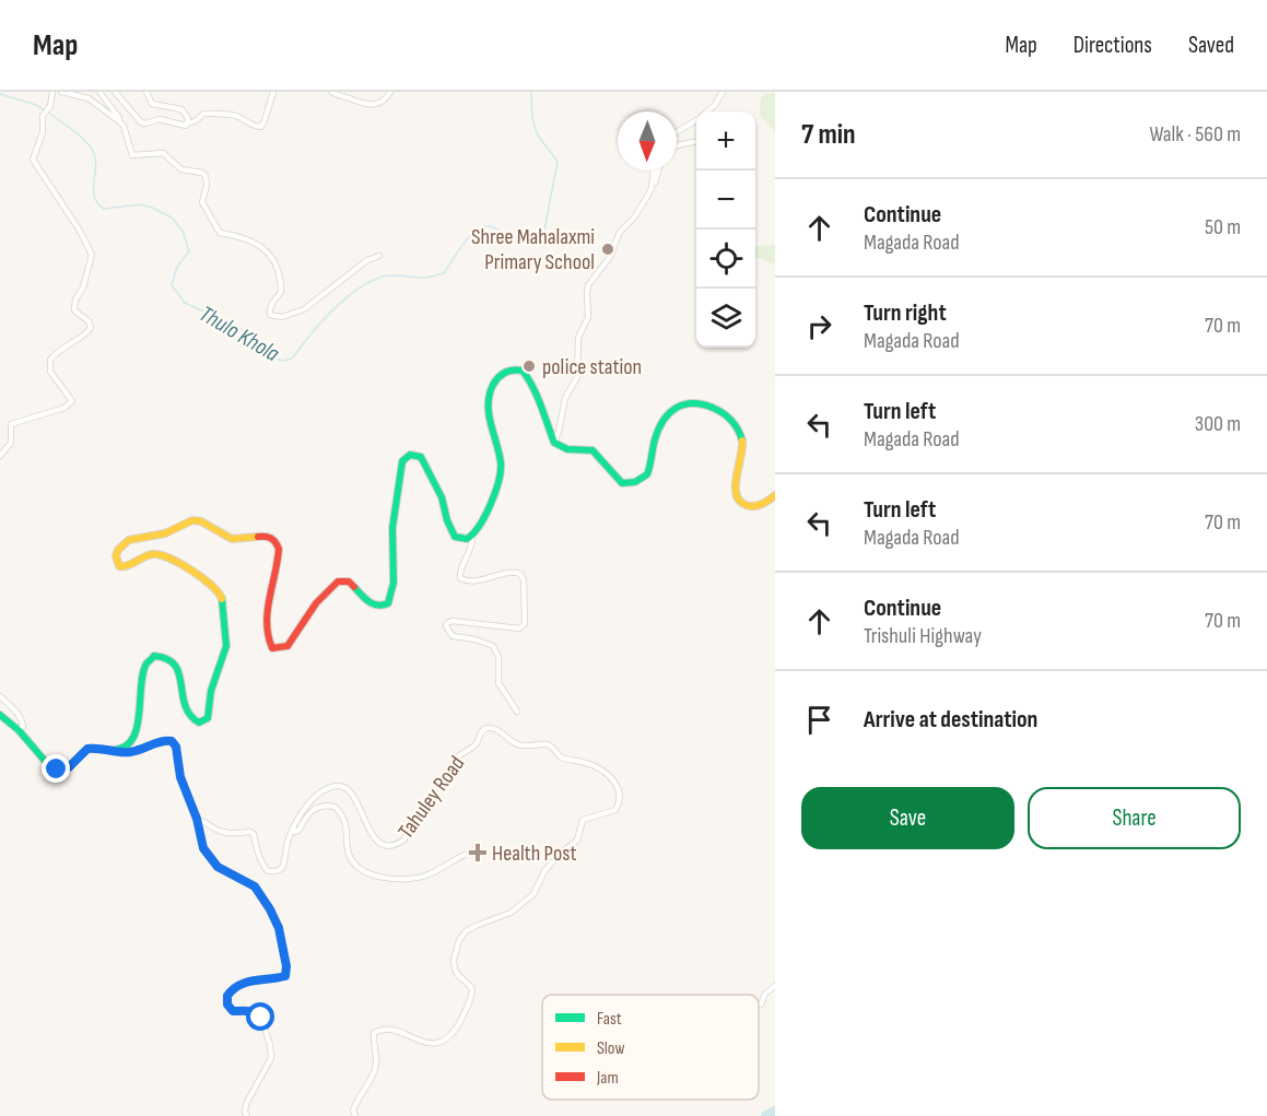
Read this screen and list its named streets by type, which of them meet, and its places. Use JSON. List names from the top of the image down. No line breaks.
{"streets":{"street":["Tahuley Road"]},"water":["Thulo Khola"],"places":{"other":["Shree Mahalaxmi Primary School","police station"],"health":["Health Post"]},"legend":["Fast","Slow","Jam"],"north":"bottom","page":{"header":"Map","nav":["Map","Directions","Saved"],"heading":["7 min","Walk · 560 m"],"map_buttons":["+","−"],"list":[["Continue","Magada Road","50 m"],["Turn right","Magada Road","70 m"],["Turn left","Magada Road","300 m"],["Turn left","Magada Road","70 m"],["Continue","Trishuli Highway","70 m"],"Arrive at destination"],"buttons":["Save","Share"]}}
